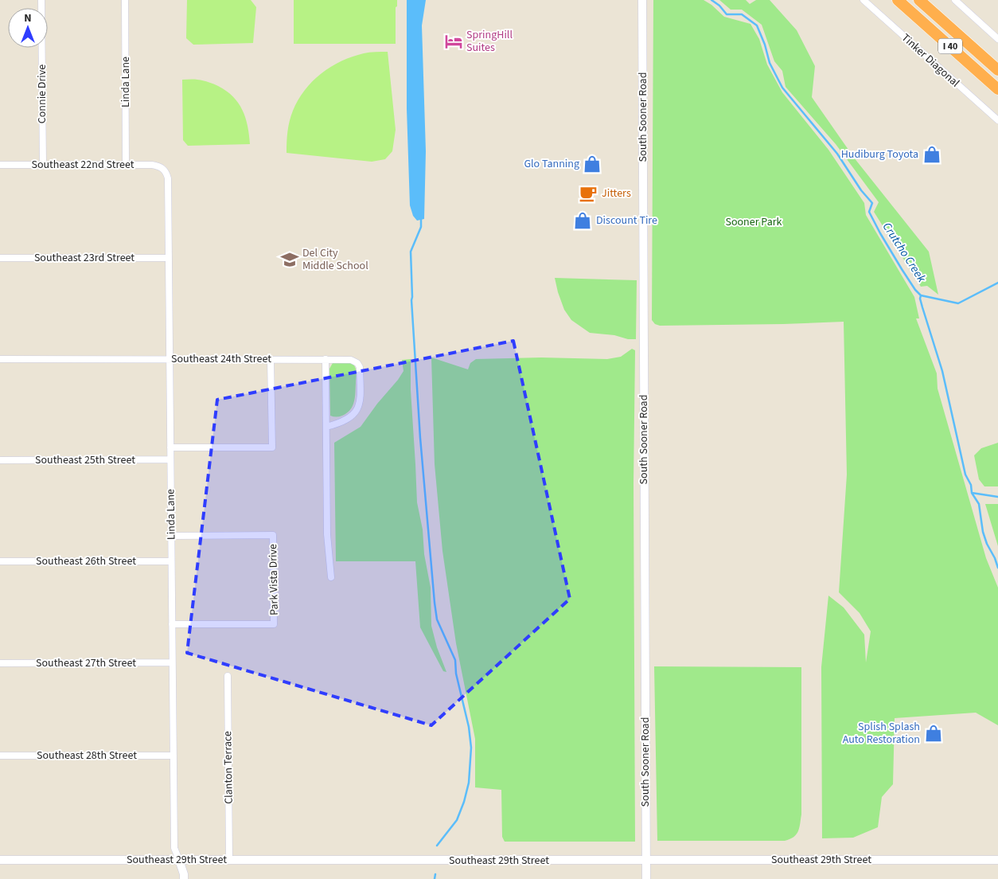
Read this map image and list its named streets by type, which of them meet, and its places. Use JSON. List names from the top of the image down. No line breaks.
{"streets":{"highway":["I 40"],"main road":["South Sooner Road","Southeast 29th Street"],"street":["Tinker Diagonal","Linda Lane","Connie Drive","Southeast 22nd Street","Southeast 23rd Street","Southeast 24th Street","Southeast 25th Street","Southeast 26th Street","Park Vista Drive","Southeast 27th Street","Southeast 28th Street","Clanton Terrace"]},"crossings":[["Linda Lane","Southeast 22nd Street"],["Linda Lane","Southeast 23rd Street"],["Linda Lane","Southeast 24th Street"],["Linda Lane","Southeast 25th Street"],["Linda Lane","Southeast 26th Street"],["Linda Lane","Park Vista Drive"],["Linda Lane","Southeast 27th Street"],["Linda Lane","Southeast 28th Street"],["Linda Lane","Southeast 29th Street"],["Connie Drive","Southeast 22nd Street"],["South Sooner Road","Southeast 29th Street"],["Clanton Terrace","Southeast 29th Street"]],"water":["Crutcho Creek"],"parks":["Sooner Park"],"places":{"hotel":["SpringHill Suites"],"shop":["Hudiburg Toyota","Glo Tanning","Discount Tire","Splish Splash Auto Restoration"],"cafe":["Jitters"],"school or university":["Del City Middle School"]},"north":"top"}
